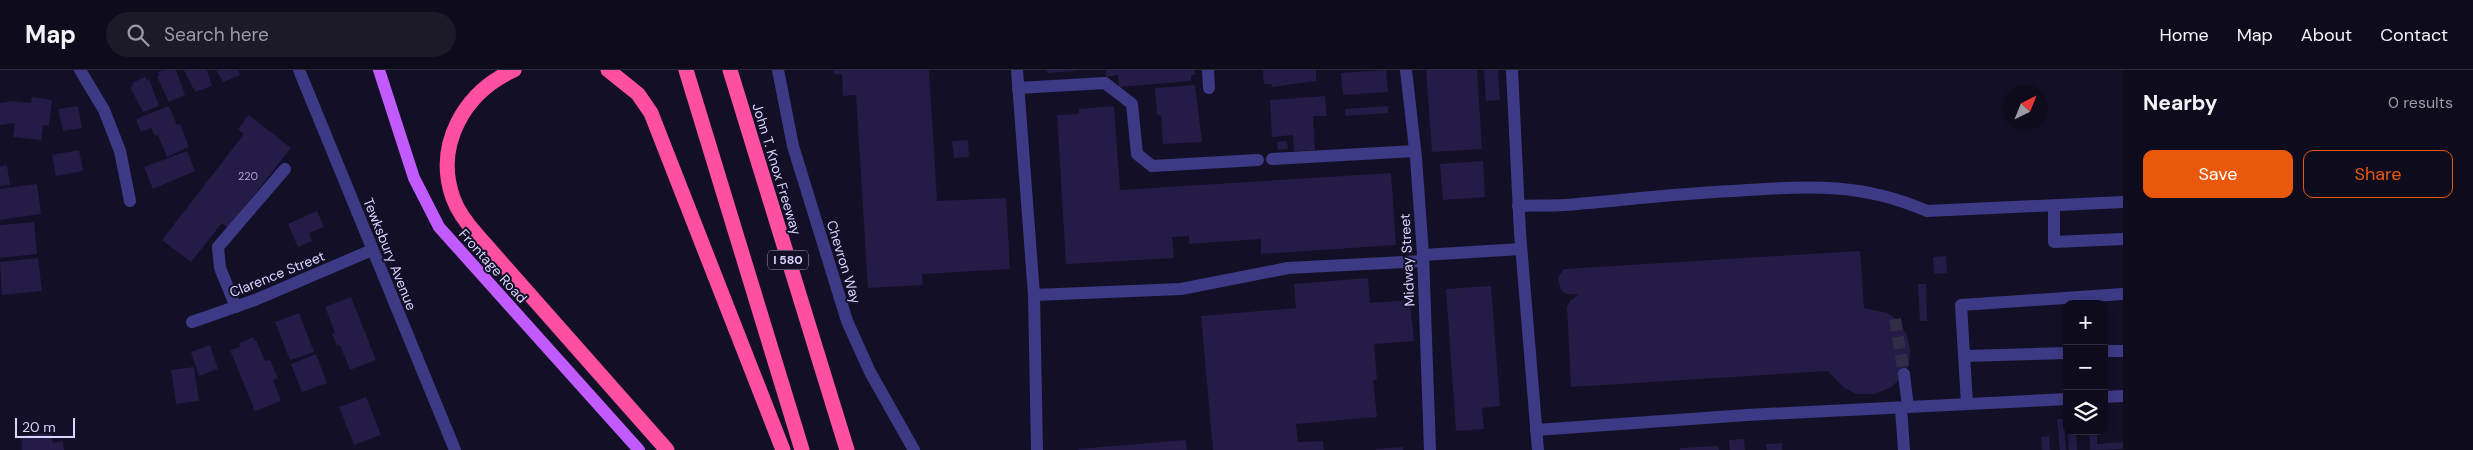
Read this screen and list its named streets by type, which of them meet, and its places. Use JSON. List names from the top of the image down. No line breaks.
{"streets":{"highway":["John T. Knox Freeway","I 580"],"main road":["Frontage Road"],"street":["Tewksbury Avenue","Midway Street","Chevron Way","Clarence Street"]},"crossings":[["Tewksbury Avenue","Clarence Street"]],"house_numbers":["220"],"scale_bar":"20 m","north":"top right","page":{"header":"Map","search":"Search here","nav":["Home","Map","About","Contact"],"heading":["Nearby","0 results"],"buttons":["Save","Share"],"map_buttons":["+","−"],"scale":"20 m"}}
